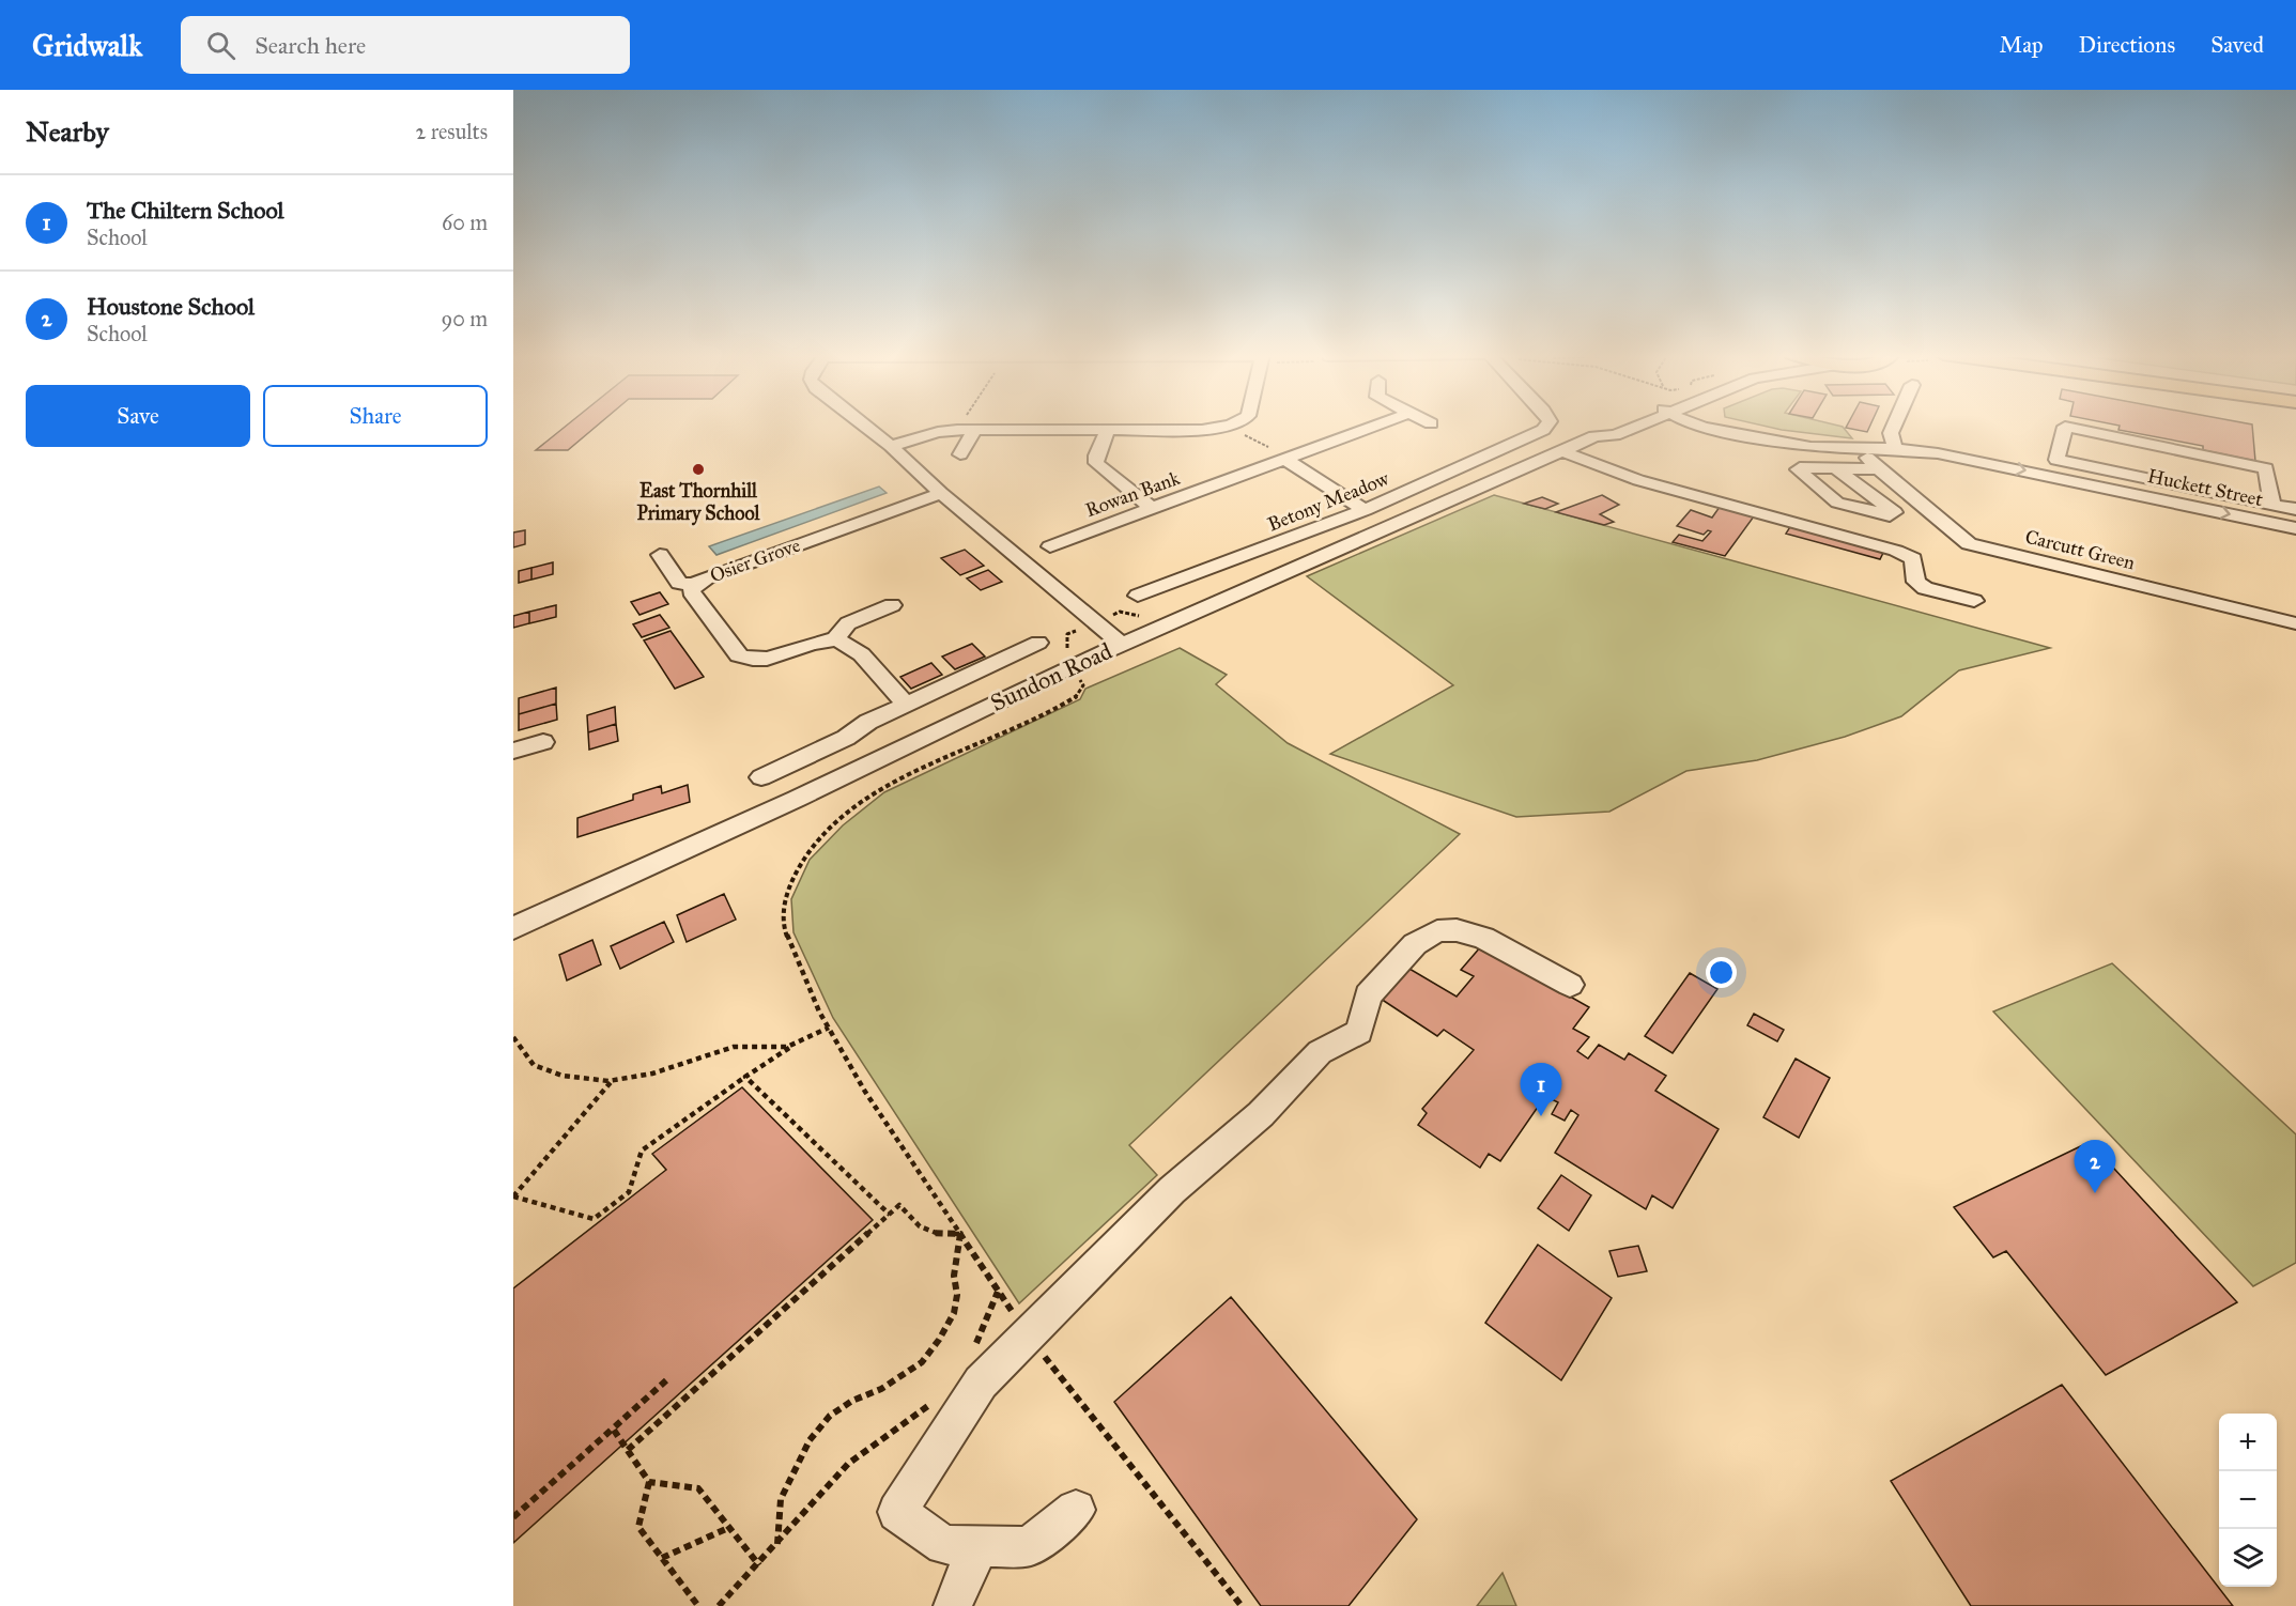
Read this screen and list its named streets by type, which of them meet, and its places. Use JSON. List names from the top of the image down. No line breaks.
{"streets":{"street":["Huckett Street","Rowan Bank","Betony Meadow","Carcutt Green","Osier Grove","Sundon Road"]},"crossings":[["Huckett Street","Carcutt Green"]],"places":["East Thornhill Primary School"],"page":{"header":"Gridwalk","search":"Search here","nav":["Map","Directions","Saved"],"heading":["Nearby","2 results"],"list":[{"mark":"1","name":"The Chiltern School","note":"School","value":"60 m"},{"mark":"2","name":"Houstone School","note":"School","value":"90 m"}],"buttons":["Save","Share"],"pins":["1","2"],"map_buttons":["+","−"]}}
